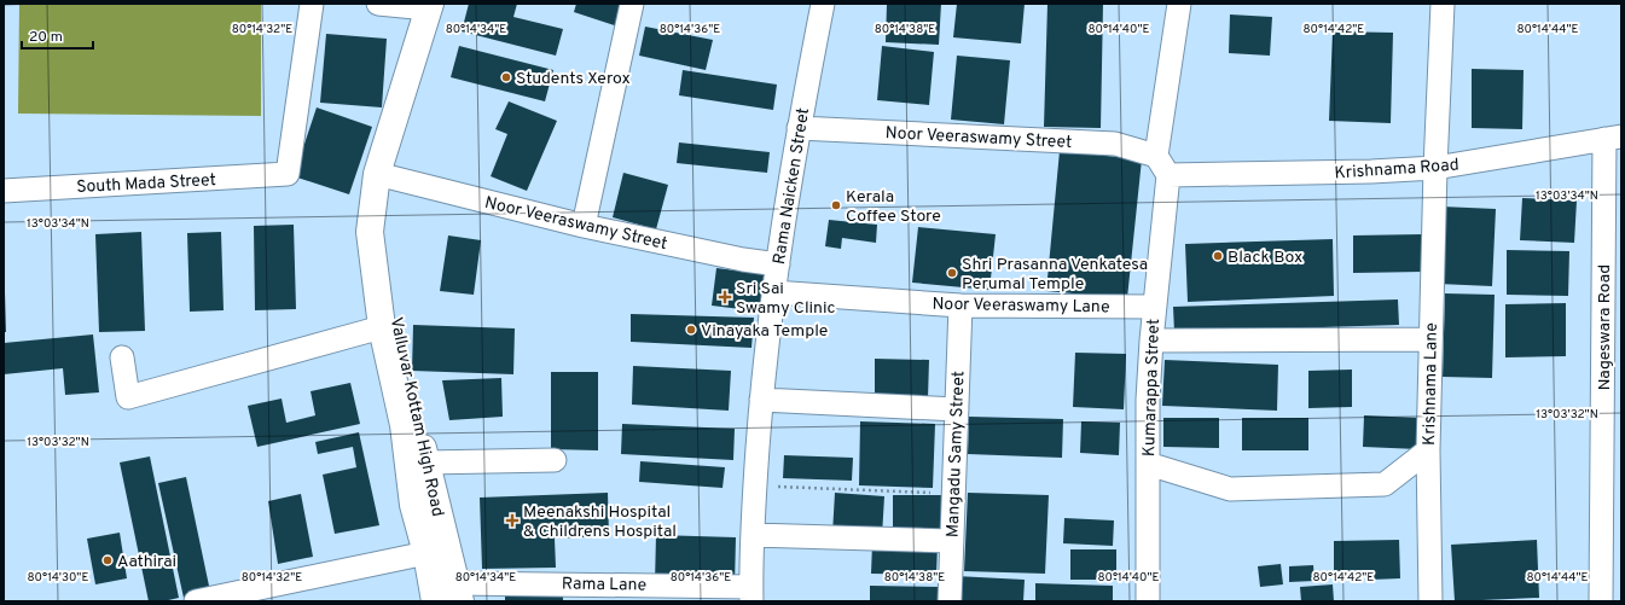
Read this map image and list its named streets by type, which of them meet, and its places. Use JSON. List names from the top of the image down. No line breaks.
{"streets":{"main road":["Valluvar Kottam High Road"],"street":["Noor Veeraswamy Street","Krishnama Road","South Mada Street","Rama Naicken Street","Noor Veeraswamy Lane","Nageswara Road","Krishnama Lane","Kumarappa Street","Mangadu Samy Street","Rama Lane"]},"crossings":[["Noor Veeraswamy Street","Krishnama Road"],["Noor Veeraswamy Street","Rama Naicken Street"],["Noor Veeraswamy Street","Kumarappa Street"],["Noor Veeraswamy Street","Valluvar Kottam High Road"],["Krishnama Road","Nageswara Road"],["Krishnama Road","Krishnama Lane"],["Krishnama Road","Kumarappa Street"],["Rama Naicken Street","Noor Veeraswamy Lane"],["Rama Naicken Street","Rama Lane"],["Noor Veeraswamy Lane","Kumarappa Street"],["Noor Veeraswamy Lane","Mangadu Samy Street"],["Valluvar Kottam High Road","Rama Lane"]],"places":{"other":["Students Xerox","Kerala Coffee Store","Black Box","Shri Prasanna Venkatesa Perumal Temple","Vinayaka Temple","Aathirai"],"health":["Sri Sai Swamy Clinic","Meenakshi Hospital & Childrens Hospital"]},"scale_bar":"20 m","coordinates":["80°14'32\"E","80°14'34\"E","80°14'36\"E","80°14'38\"E","80°14'40\"E","80°14'42\"E","80°14'44\"E","13°03'34\"N","13°03'32\"N","80°14'30\"E"]}
